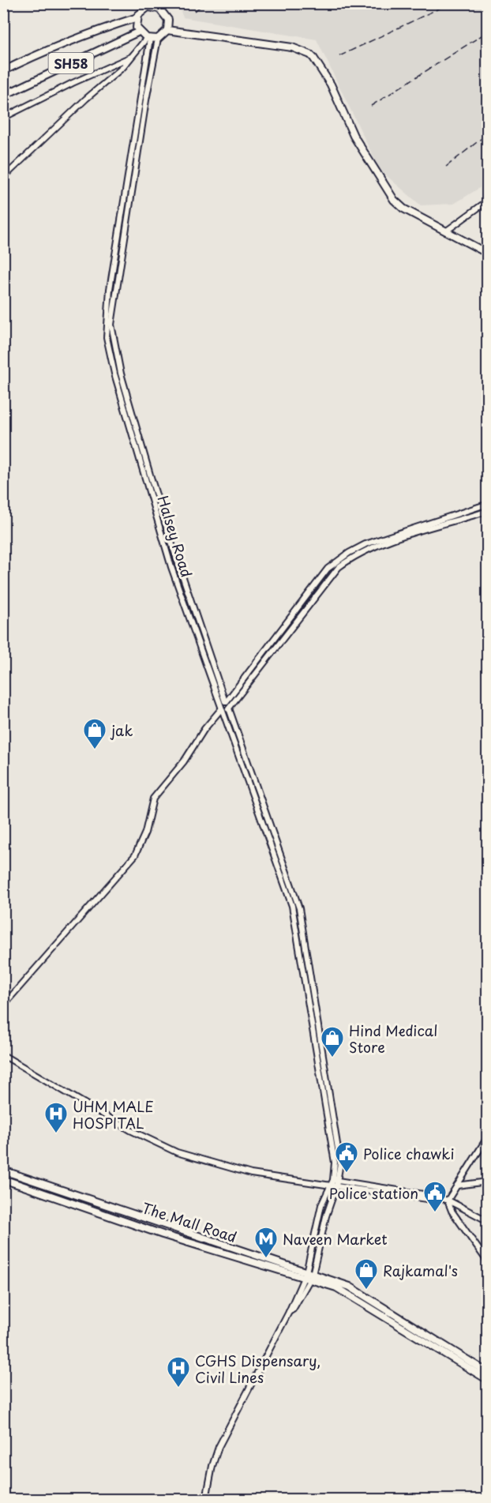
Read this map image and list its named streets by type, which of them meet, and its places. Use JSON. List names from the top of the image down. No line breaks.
{"streets":{"main road":["SH58","The Mall Road"],"street":["Halsey Road"]},"places":{"shop":["jak","Hind Medical Store","Rajkamal's"],"hospital":["UHM MALE HOSPITAL","CGHS Dispensary, Civil Lines"],"public building":["Police chawki","Police station"],"metro station":["Naveen Market"]}}
